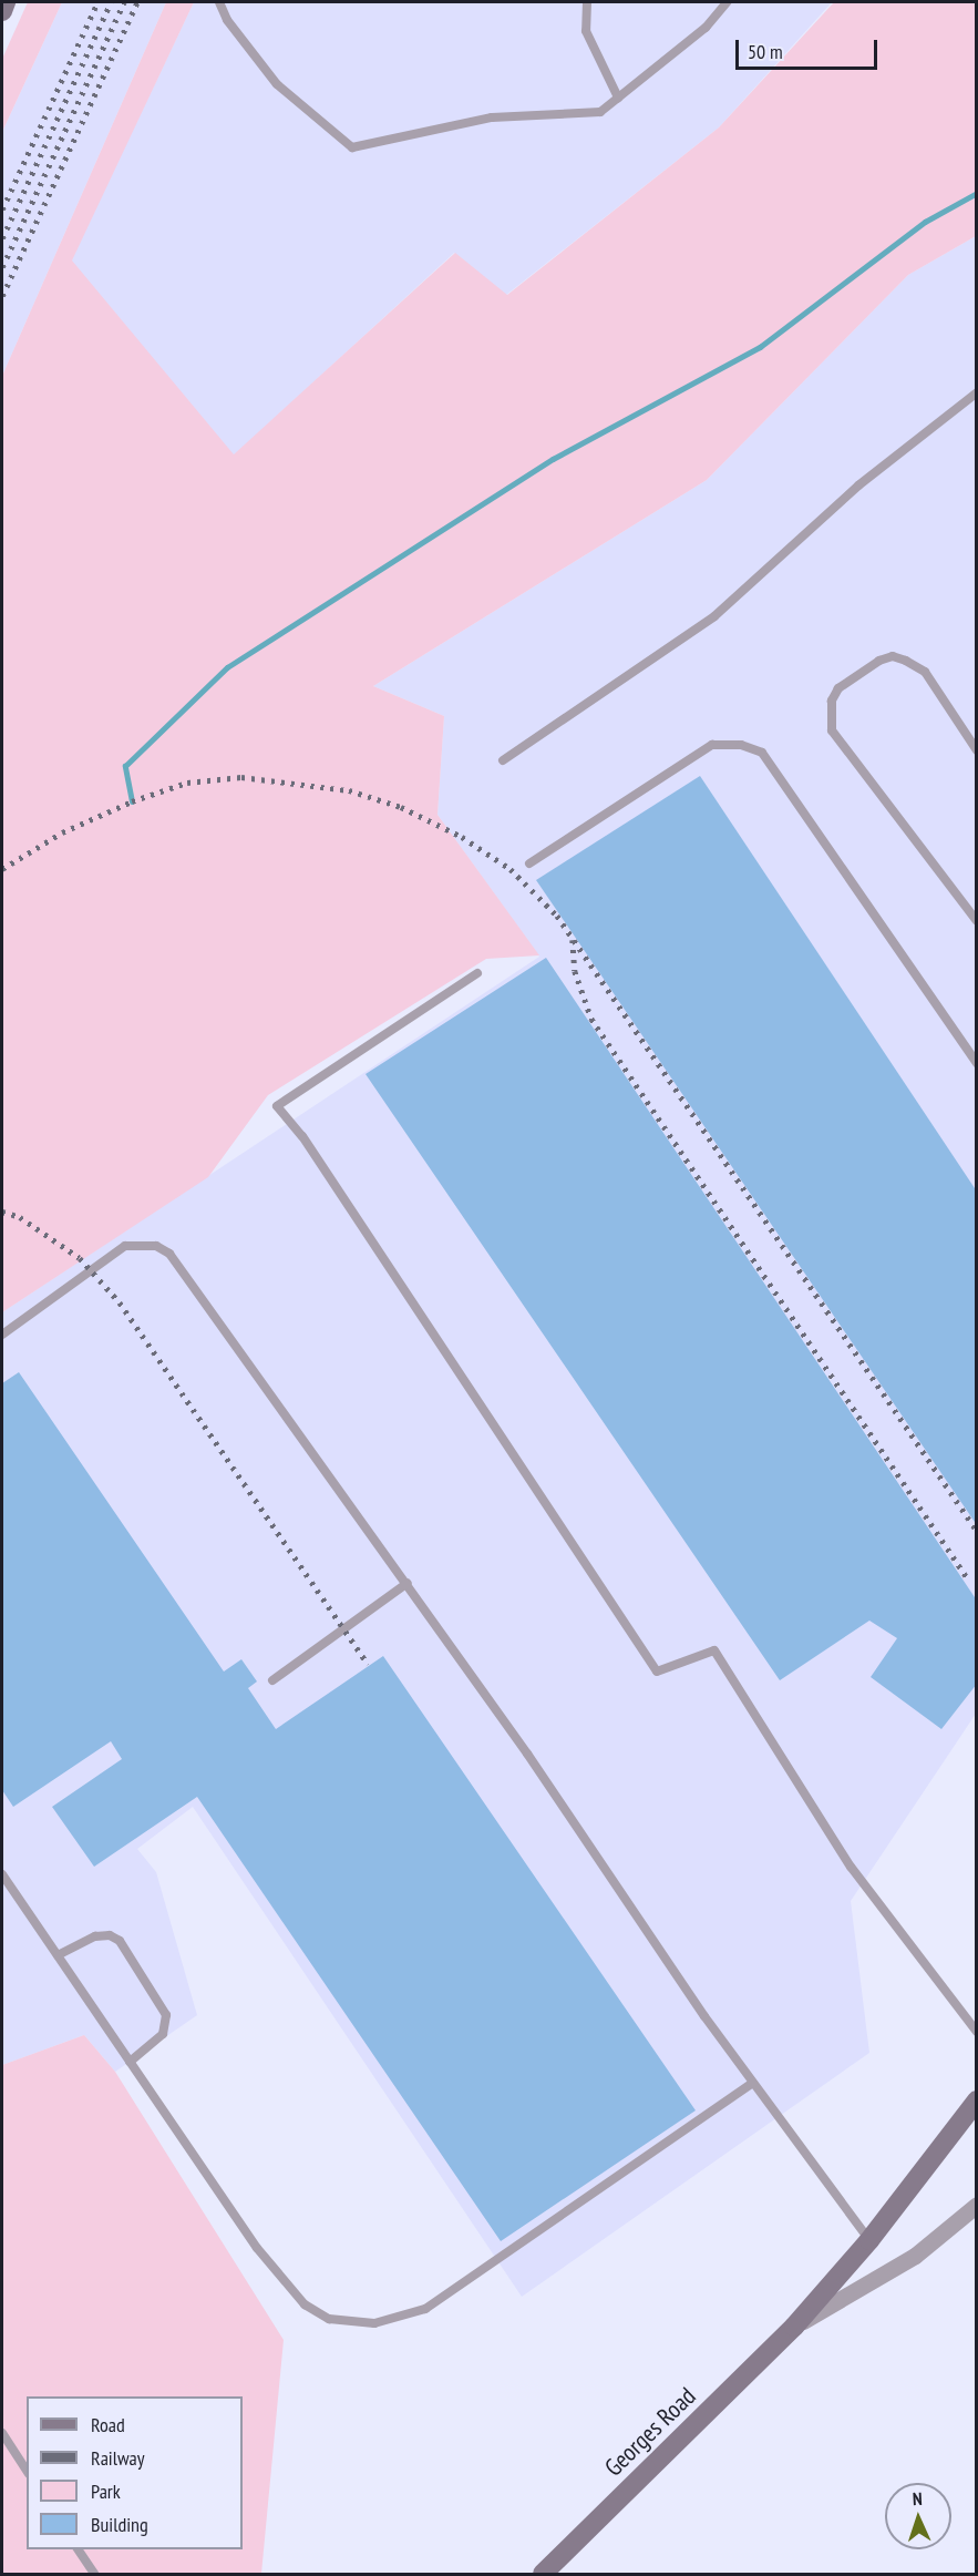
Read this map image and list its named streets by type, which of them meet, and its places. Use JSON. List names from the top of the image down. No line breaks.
{"streets":{"street":["Georges Road"]},"legend":["Road","Railway","Park","Building"],"scale_bar":"50 m","north":"top"}
